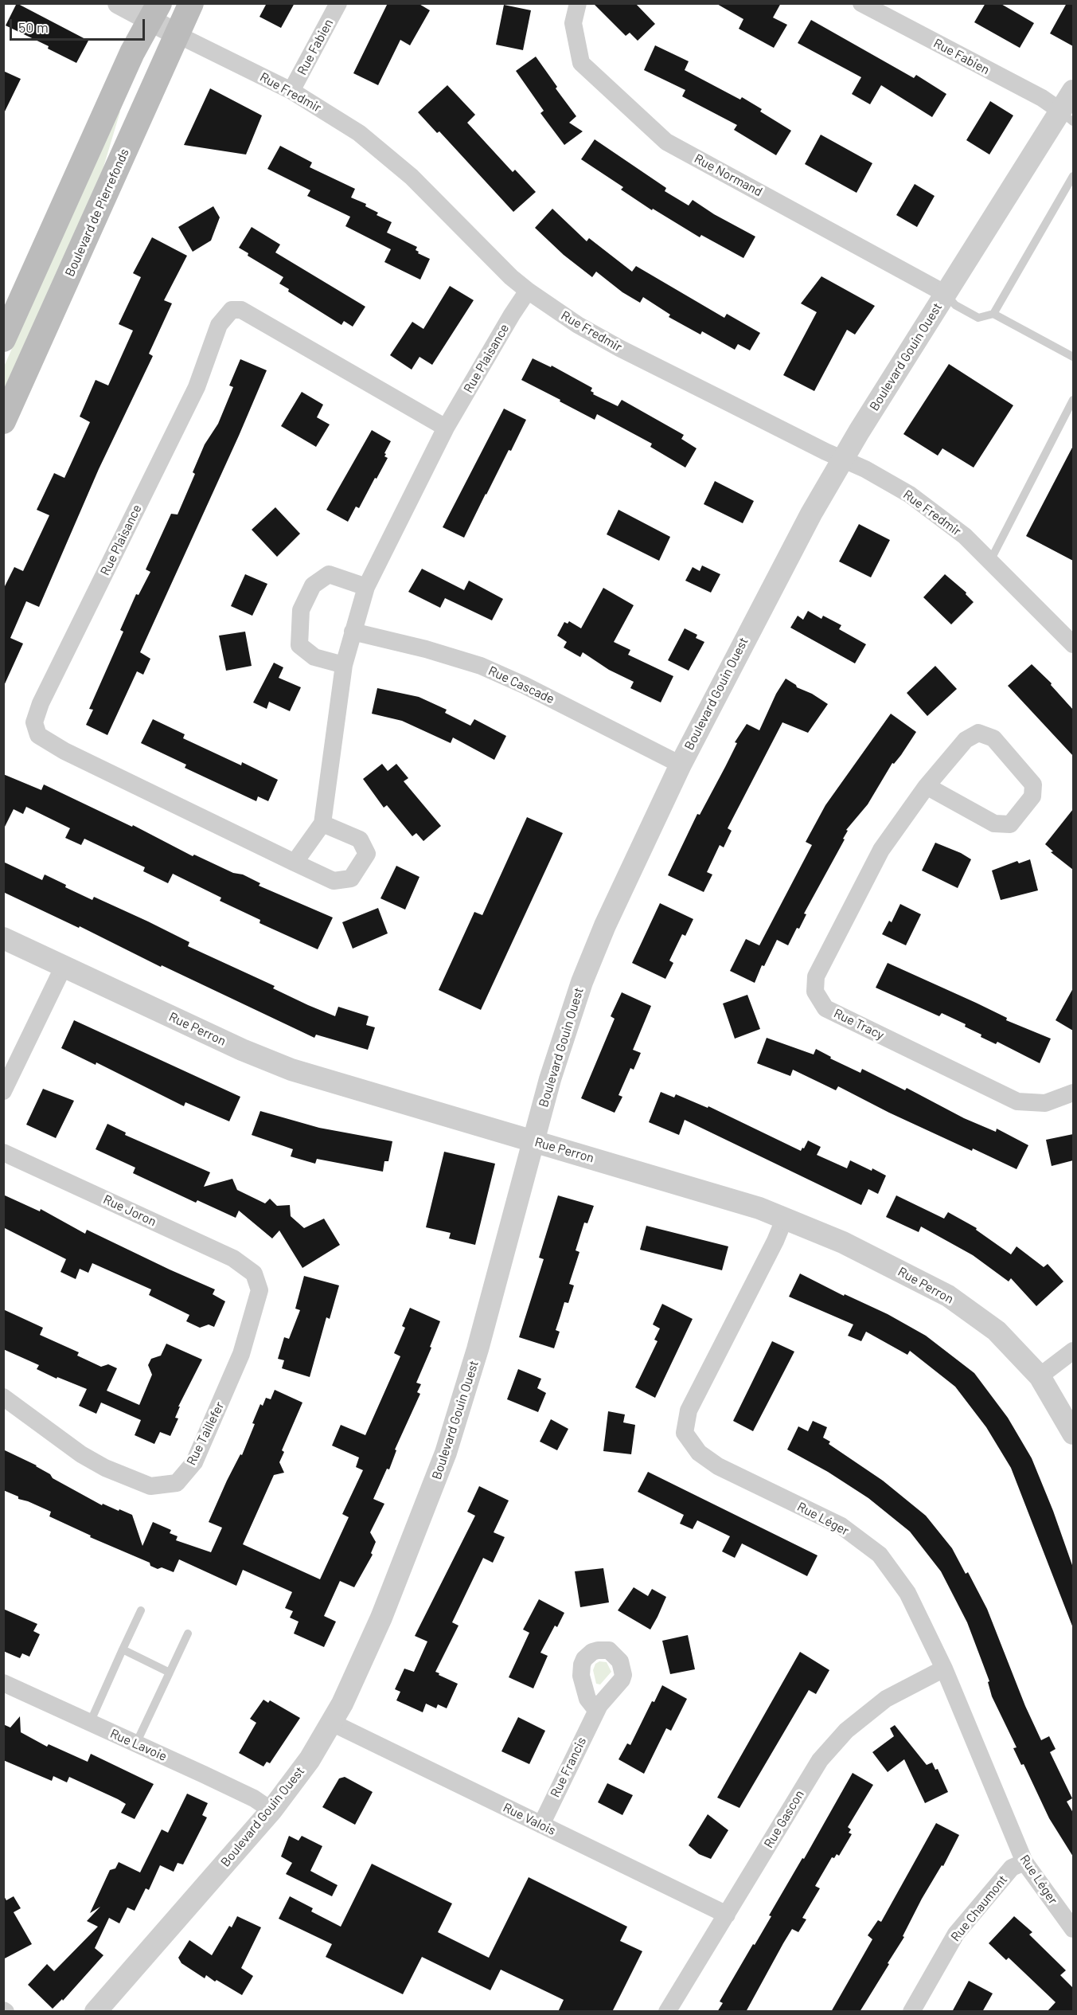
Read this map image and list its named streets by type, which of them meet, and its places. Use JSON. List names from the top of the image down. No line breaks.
{"streets":{"main road":["Boulevard de Pierrefonds"],"street":["Rue Fabien","Rue Fredmir","Rue Normand","Boulevard Gouin Ouest","Rue Plaisance","Rue Cascade","Rue Tracy","Rue Perron","Rue Joron","Rue Taillefer","Rue Léger","Rue Lavoie","Rue Francis","Rue Valois","Rue Gascon","Rue Chaumont"]},"crossings":[["Rue Fabien","Rue Fredmir"],["Rue Fabien","Boulevard Gouin Ouest"],["Rue Fredmir","Boulevard de Pierrefonds"],["Rue Fredmir","Boulevard Gouin Ouest"],["Rue Fredmir","Rue Plaisance"],["Rue Normand","Boulevard Gouin Ouest"],["Boulevard Gouin Ouest","Rue Cascade"],["Boulevard Gouin Ouest","Rue Perron"],["Boulevard Gouin Ouest","Rue Lavoie"],["Boulevard Gouin Ouest","Rue Valois"],["Rue Plaisance","Rue Cascade"],["Rue Perron","Rue Léger"],["Rue Joron","Rue Taillefer"],["Rue Léger","Rue Gascon"],["Rue Léger","Rue Chaumont"],["Rue Francis","Rue Valois"],["Rue Valois","Rue Gascon"]],"scale_bar":"50 m"}
